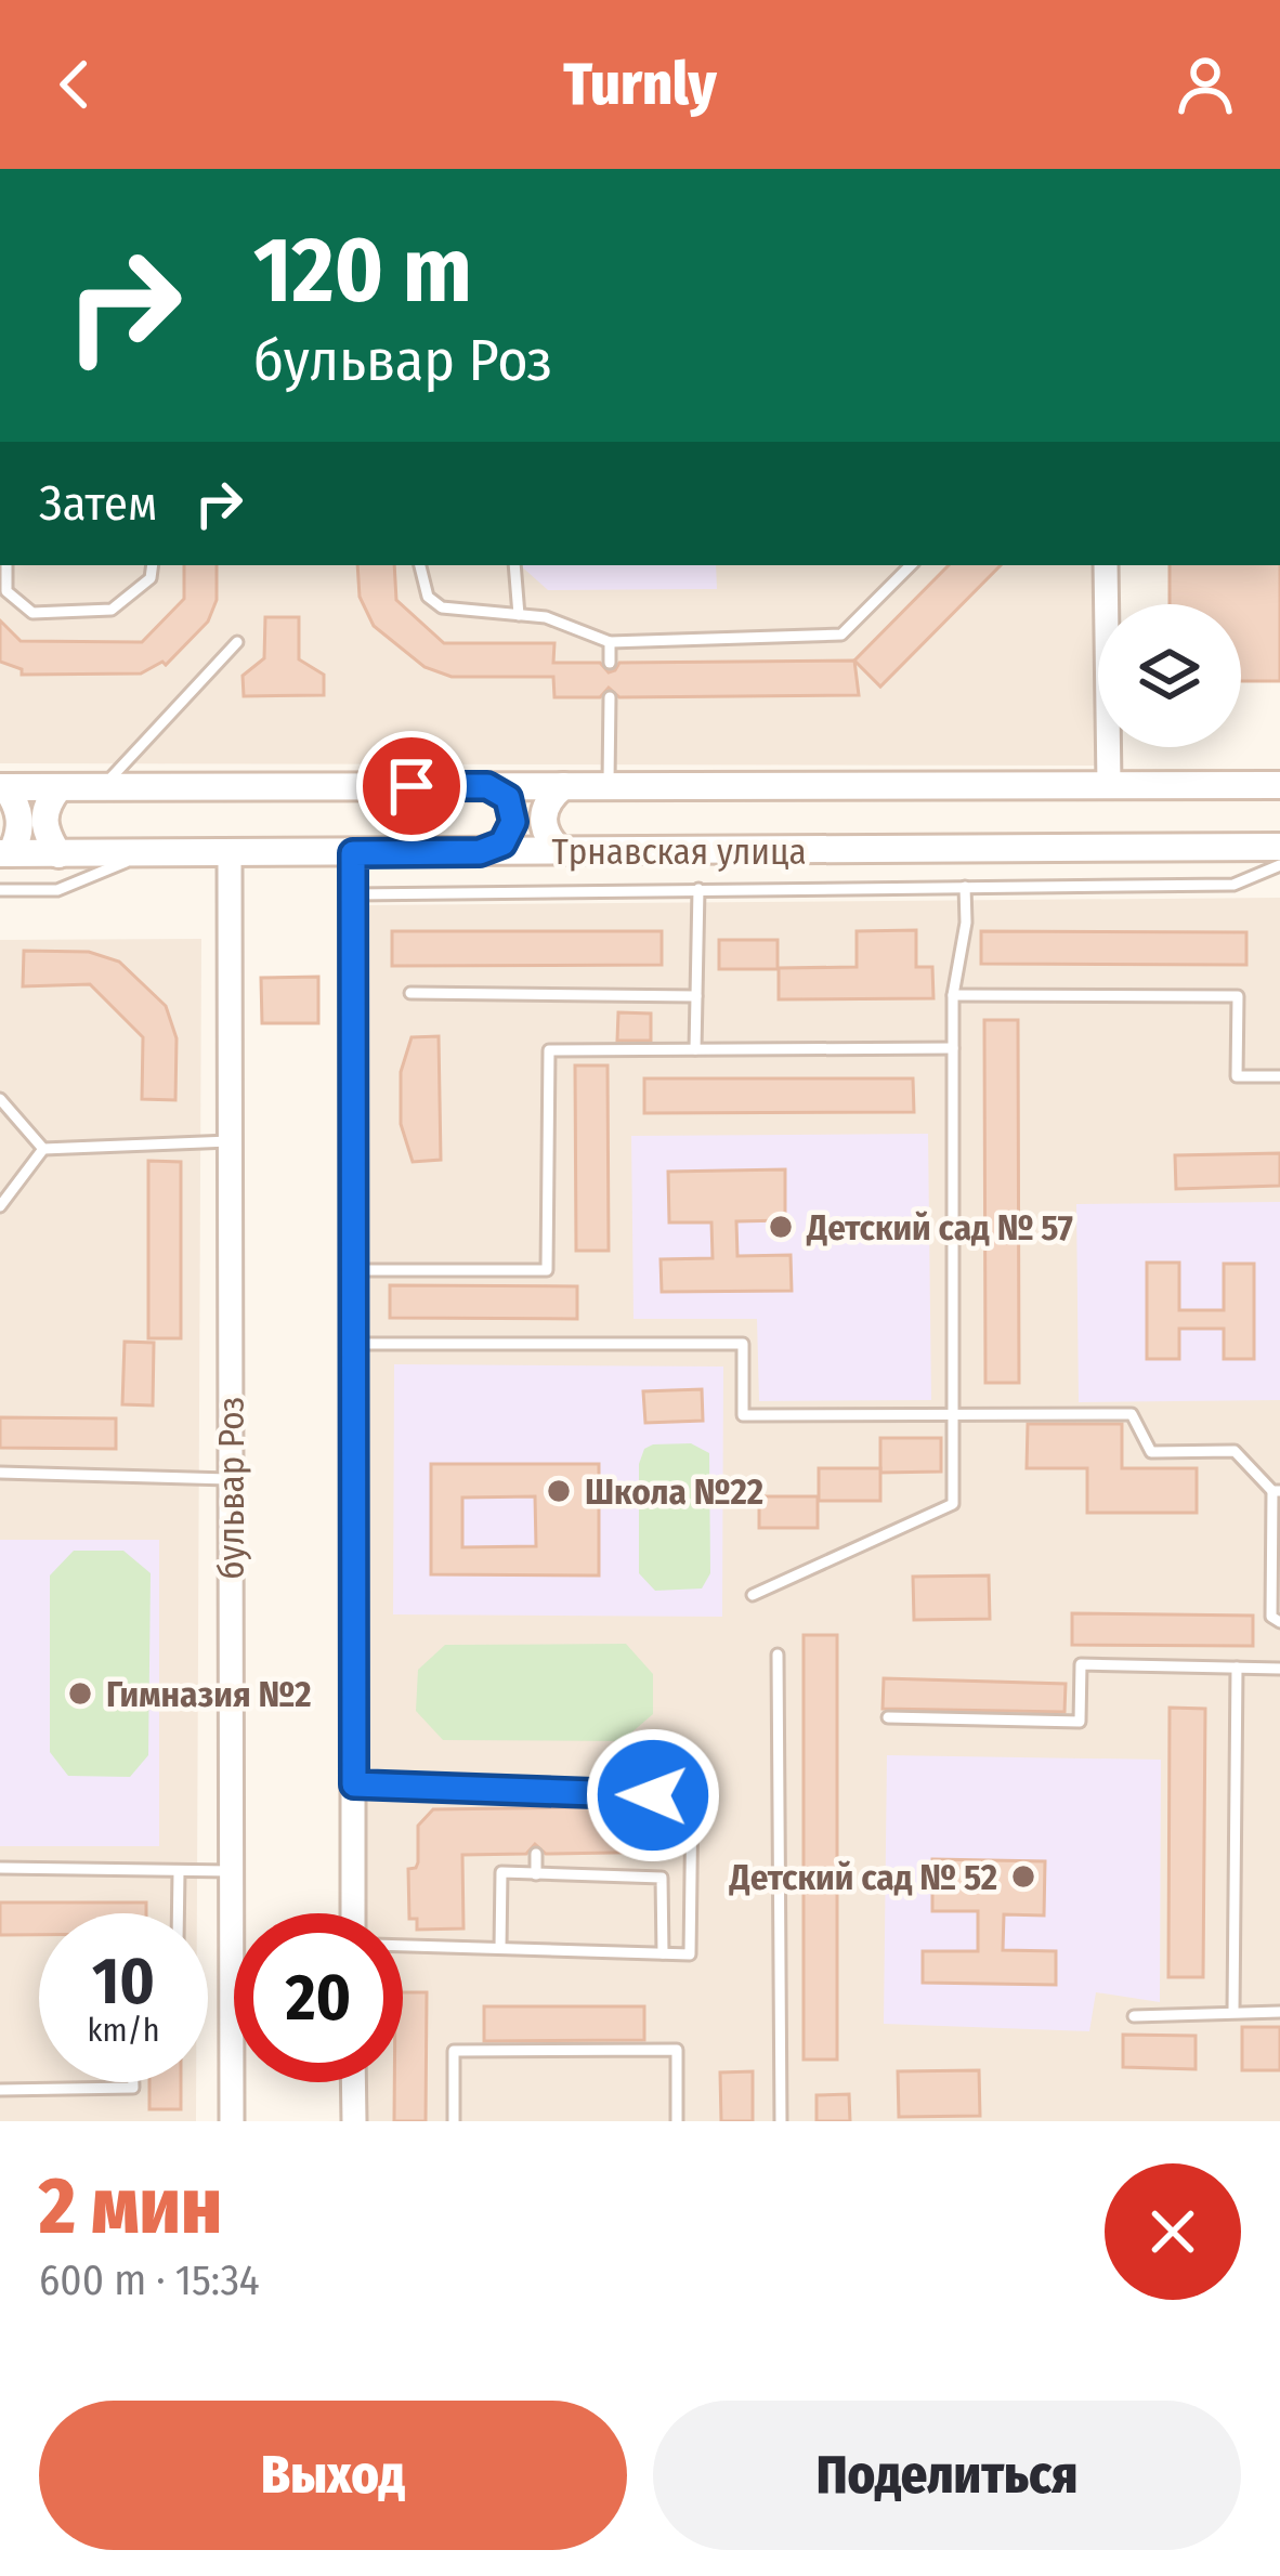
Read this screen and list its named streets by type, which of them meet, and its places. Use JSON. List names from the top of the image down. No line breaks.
{"streets":{"main road":["Трнавская улица"],"street":["бульвар Роз"]},"crossings":[["Трнавская улица","бульвар Роз"]],"places":["Детский сад № 57","Школа №22","Гимназия №2","Детский сад № 52"],"page":{"header":"Turnly","turn":["120 m","бульвар Роз"],"then":"Затем","speed":"10 km/h","limit":"20","heading":["2 мин","600 m · 15:34"],"buttons":["Выход","Поделиться"]}}
